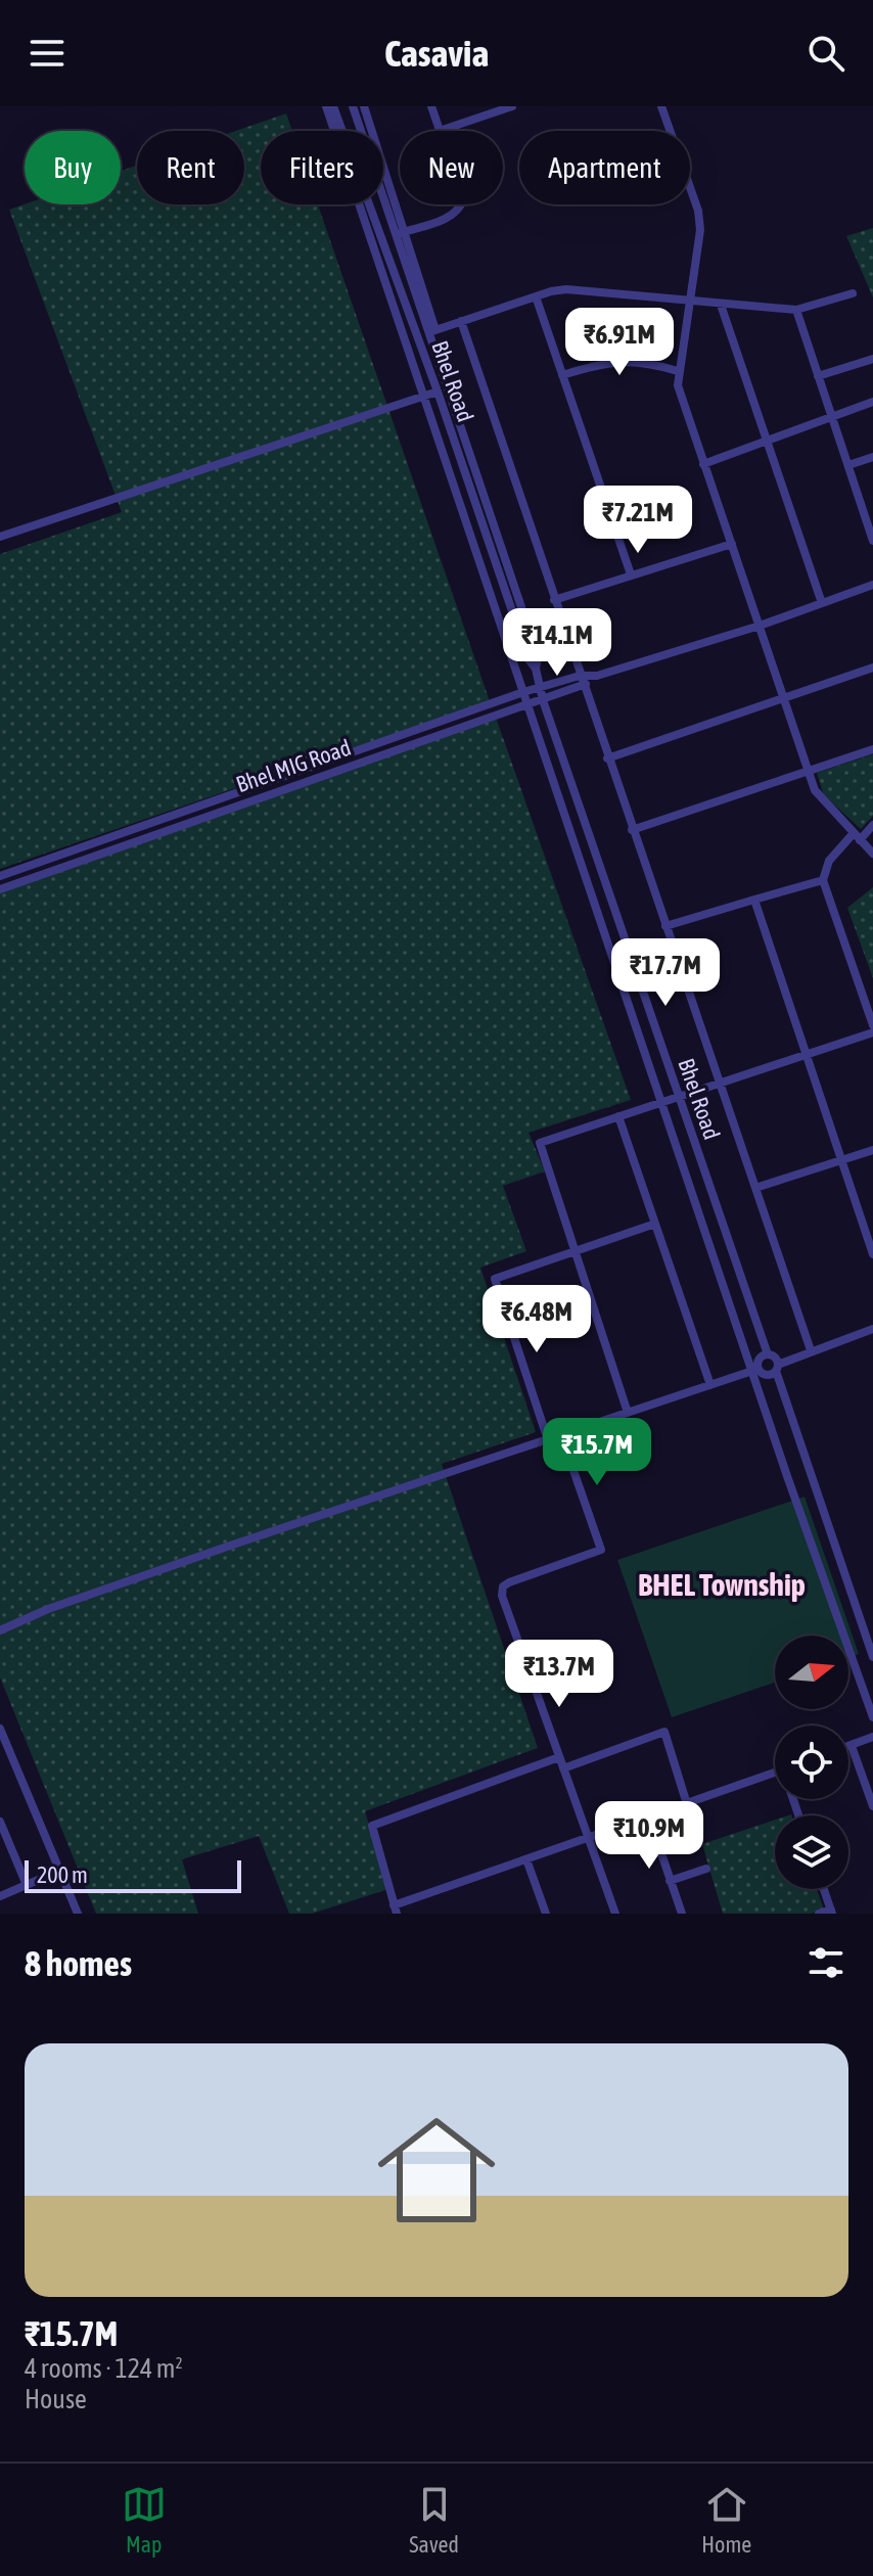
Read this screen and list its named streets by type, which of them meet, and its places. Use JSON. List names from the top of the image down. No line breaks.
{"streets":{"street":["Bhel Road","Bhel MIG Road"]},"crossings":[["Bhel Road","Bhel MIG Road"]],"districts":["BHEL Township"],"scale_bar":"200 m","north":"right","page":{"header":"Casavia","chip":["Buy","Rent","Filters","New","Apartment"],"price":["₹6.91M","₹7.21M","₹14.1M","₹17.7M","₹6.48M","₹15.7M","₹13.7M","₹10.9M"],"scale":"200 m","heading":"8 homes","list":[{"name":"₹15.7M","note":"4 rooms · 124 m² · House"}],"tabs":["Map","Saved","Home"]}}
